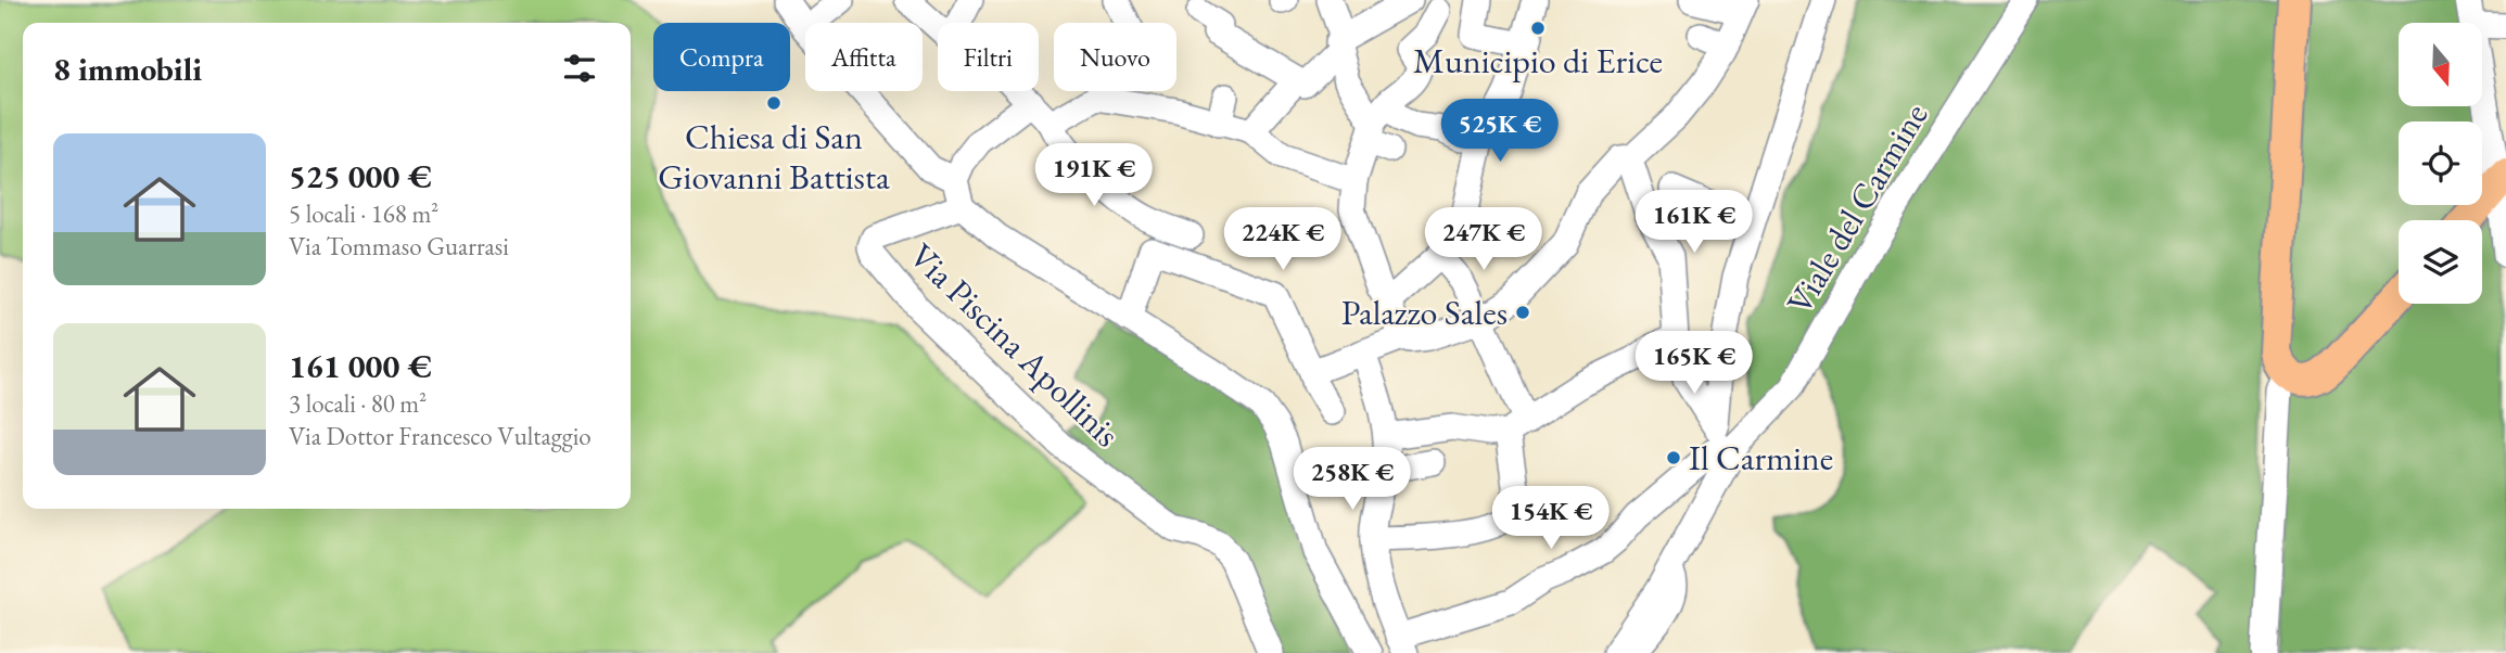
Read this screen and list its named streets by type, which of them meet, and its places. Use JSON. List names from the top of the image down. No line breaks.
{"streets":{"street":["Viale del Carmine","Via Piscina Apollinis"]},"places":["Municipio di Erice","Chiesa di San Giovanni Battista","Palazzo Sales","Il Carmine"],"north":"bottom","page":{"chip":["Compra","Affitta","Filtri","Nuovo"],"heading":"8 immobili","price":["525K €","191K €","161K €","224K €","247K €","165K €","258K €","154K €"],"list":[{"name":"525 000 €","note":"5 locali · 168 m² · Via Tommaso Guarrasi"},{"name":"161 000 €","note":"3 locali · 80 m² · Via Dottor Francesco Vultaggio"}]}}
